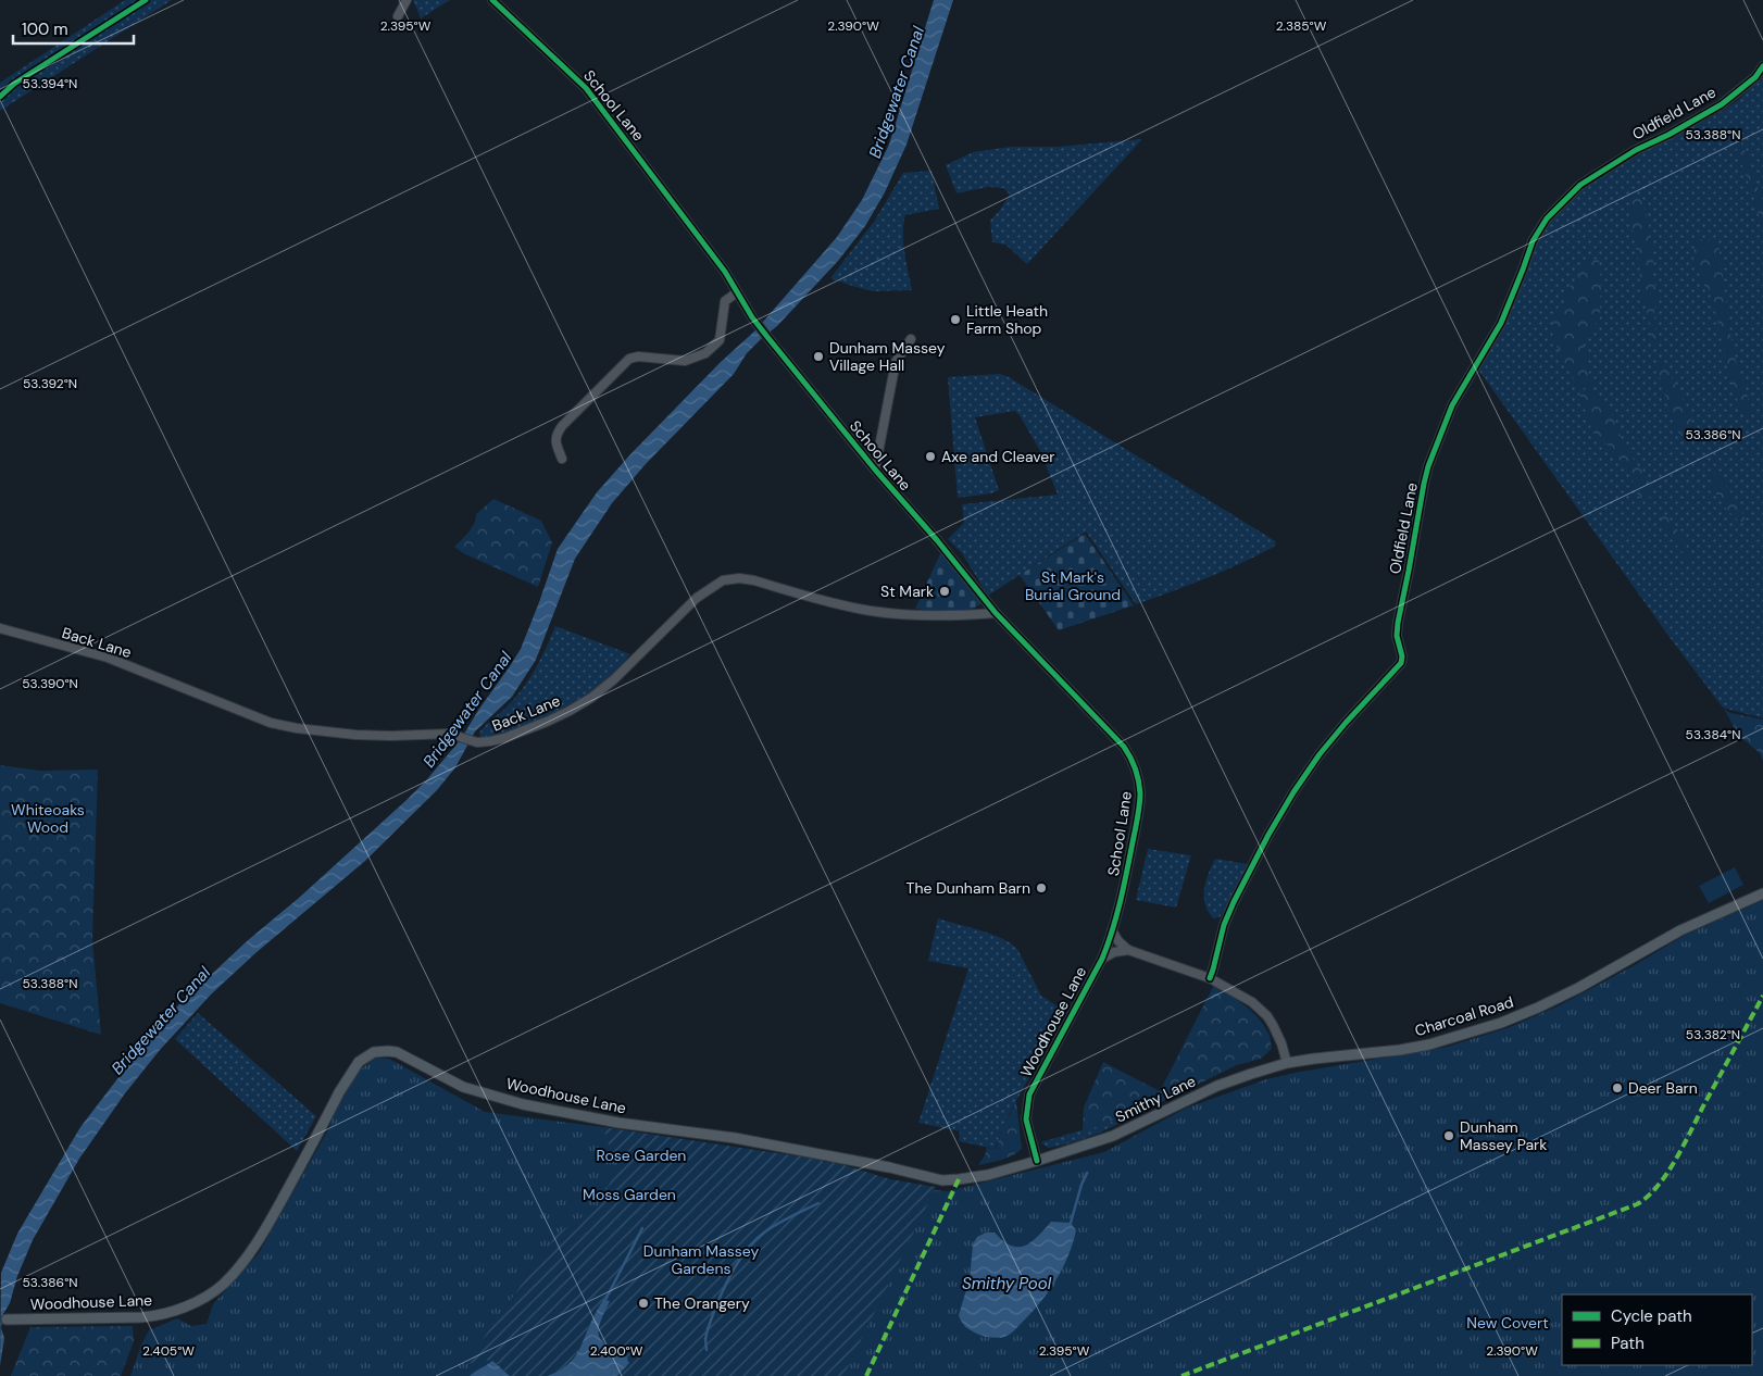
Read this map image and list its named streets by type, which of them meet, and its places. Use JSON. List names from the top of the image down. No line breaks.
{"streets":{"main road":["Charcoal Road","Woodhouse Lane","Smithy Lane"],"street":["School Lane","Oldfield Lane","Back Lane"]},"crossings":[["School Lane","Back Lane"],["School Lane","Woodhouse Lane"],["Charcoal Road","Smithy Lane"],["Woodhouse Lane","Smithy Lane"]],"water":["Bridgewater Canal","Smithy Pool"],"parks":["St Mark's Burial Ground","Whiteoaks Wood","Rose Garden","Moss Garden","Dunham Massey Gardens","New Covert"],"places":["Little Heath Farm Shop","Dunham Massey Village Hall","Axe and Cleaver","St Mark","The Dunham Barn","Deer Barn","Dunham Massey Park","The Orangery"],"legend":["Cycle path","Path"],"scale_bar":"100 m","coordinates":["2.385°W","2.395°W","2.390°W","53.394°N","53.388°N","53.392°N","53.386°N","53.390°N","53.384°N","53.382°N","2.405°W","2.400°W"]}
